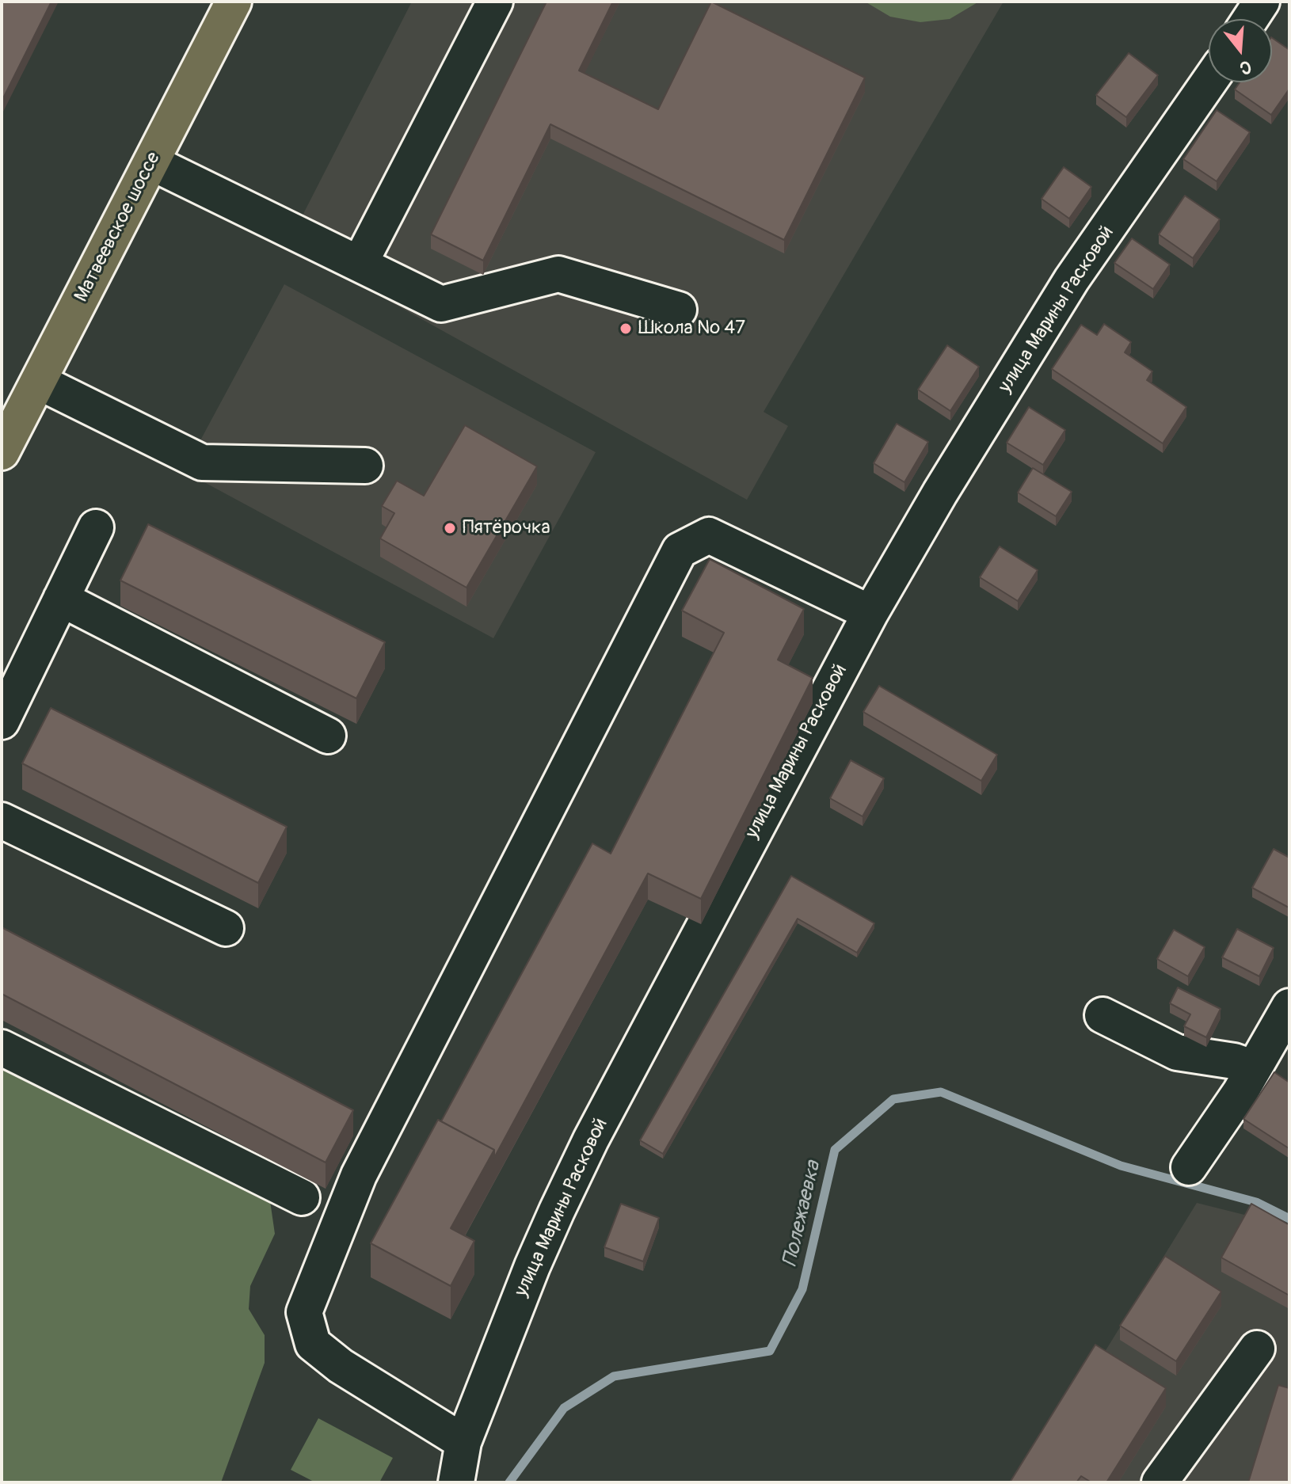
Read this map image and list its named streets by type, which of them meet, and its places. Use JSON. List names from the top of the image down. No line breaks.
{"streets":{"main road":["Матвеевское шоссе"],"street":["улица Марины Расковой"]},"water":["Полежаевка"],"places":["Школа № 47","Пятёрочка"],"north":"bottom"}
